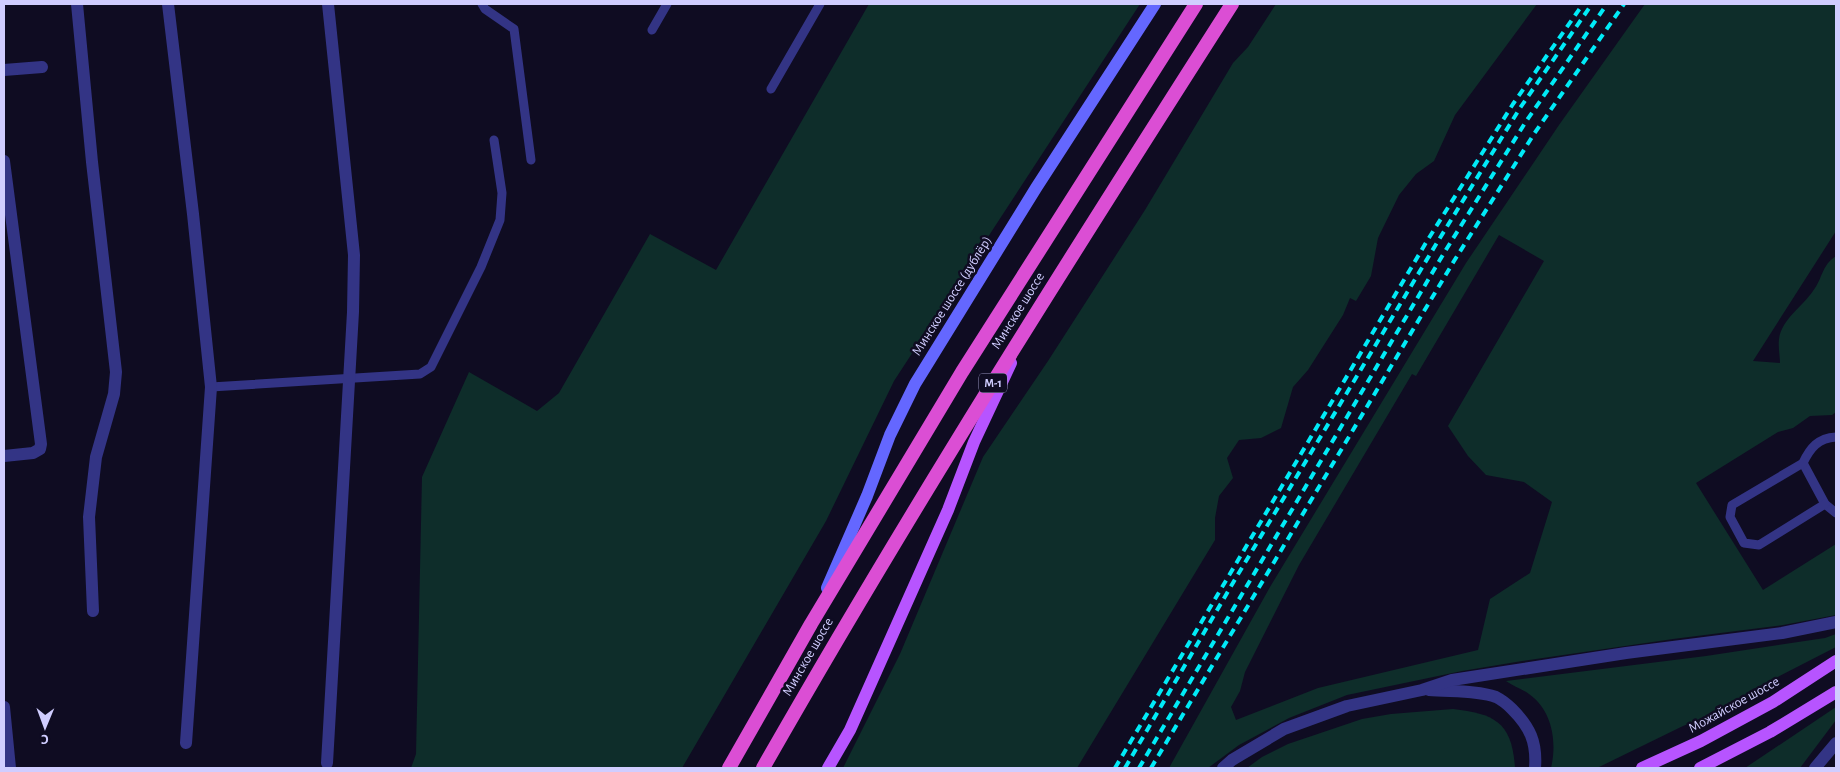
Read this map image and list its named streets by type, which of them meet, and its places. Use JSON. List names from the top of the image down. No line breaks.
{"streets":{"highway":["Минское шоссе","М-1"],"main road":["Минское шоссе (дублёр)","Можайское шоссе"]},"crossings":[["Минское шоссе (дублёр)","Минское шоссе"]],"north":"bottom"}
